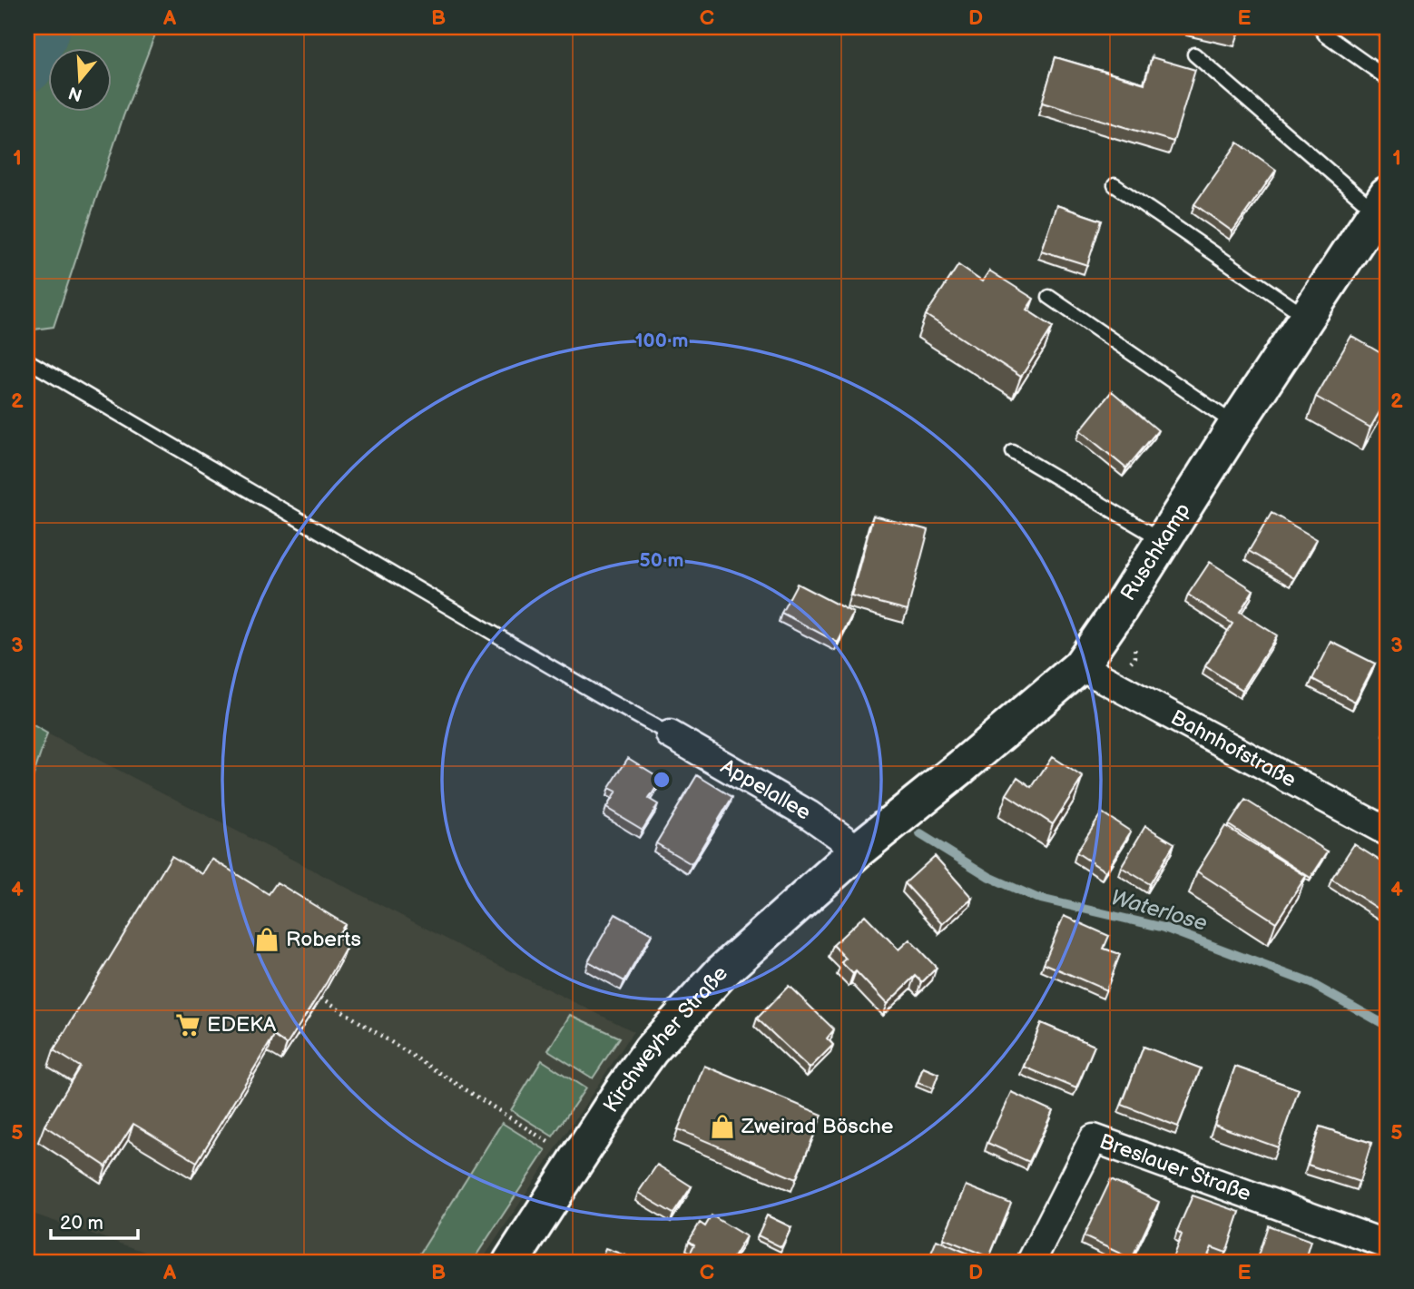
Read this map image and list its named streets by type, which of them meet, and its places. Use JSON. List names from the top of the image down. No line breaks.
{"streets":{"main road":["Ruschkamp","Kirchweyher Straße"],"street":["Bahnhofstraße","Appelallee","Breslauer Straße"]},"crossings":[["Ruschkamp","Bahnhofstraße"],["Ruschkamp","Appelallee"],["Ruschkamp","Kirchweyher Straße"],["Appelallee","Kirchweyher Straße"]],"water":["Waterlose"],"places":{"shop":["Roberts","Zweirad Bösche"],"supermarket":["EDEKA"]},"scale_bar":"20 m","north":"bottom","grid":{"columns":["A","B","C","D","E"],"rows":["1","2","3","4","5"]},"rings":["100 m","50 m"]}
